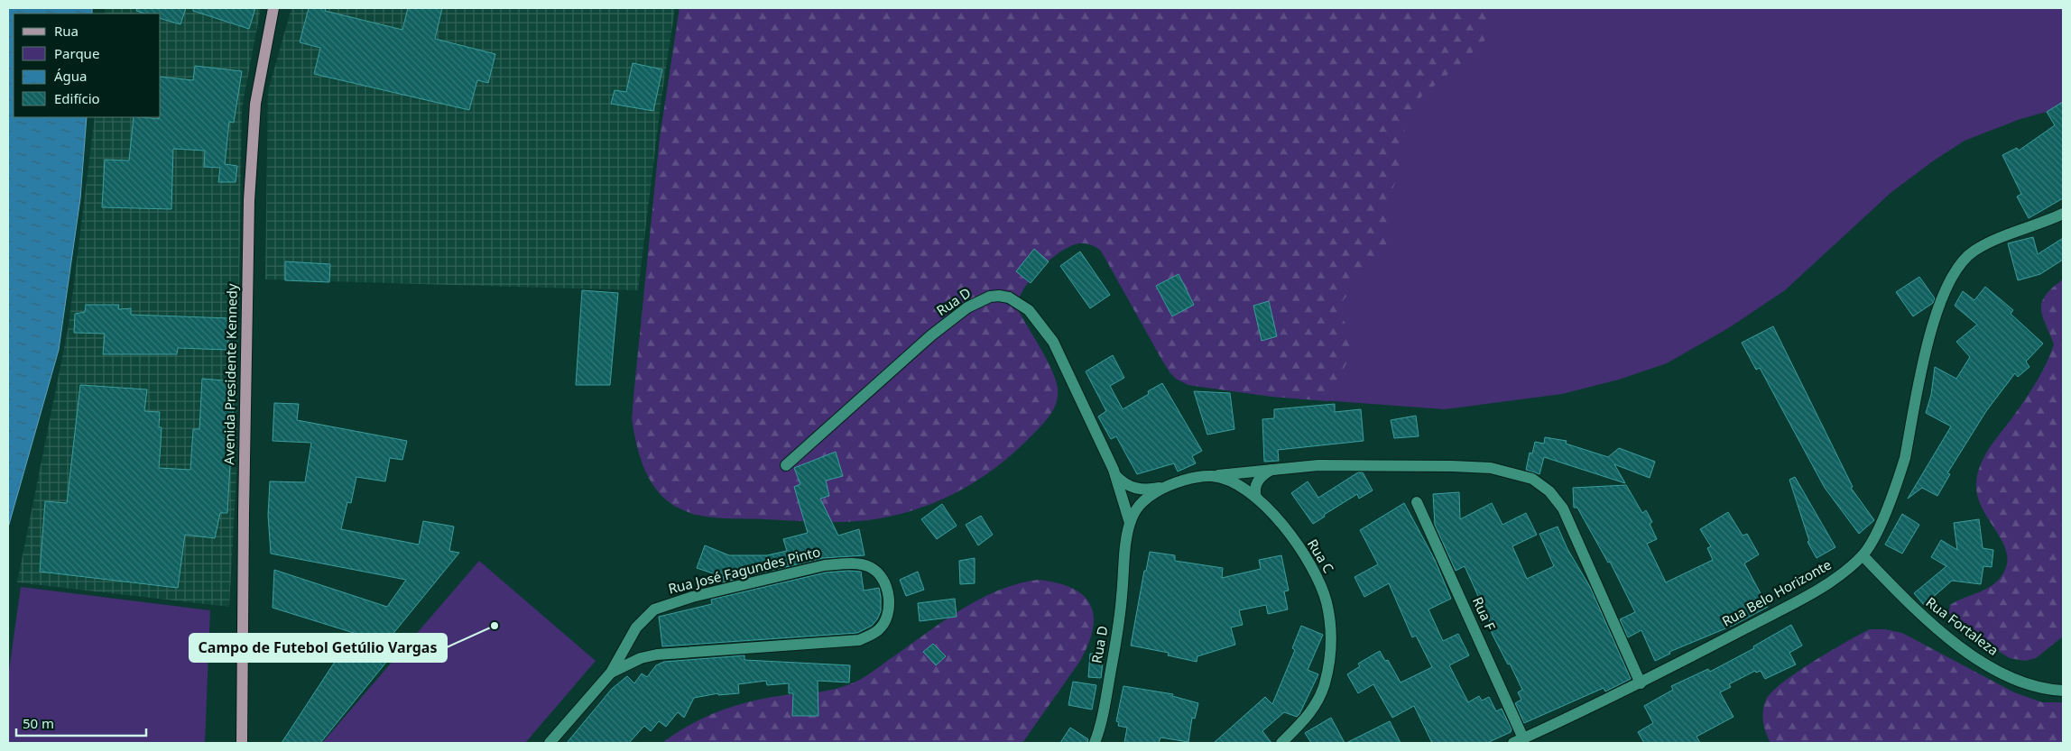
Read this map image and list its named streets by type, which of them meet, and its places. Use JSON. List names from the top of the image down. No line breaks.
{"streets":{"main road":["Avenida Presidente Kennedy"],"street":["Rua D","Rua C","Rua José Fagundes Pinto","Rua Belo Horizonte","Rua F","Rua Fortaleza"]},"crossings":[["Rua D","Rua C"],["Rua Belo Horizonte","Rua F"],["Rua Belo Horizonte","Rua Fortaleza"]],"places":["Campo de Futebol Getúlio Vargas"],"legend":["Rua","Parque","Água","Edifício"],"scale_bar":"50 m"}
